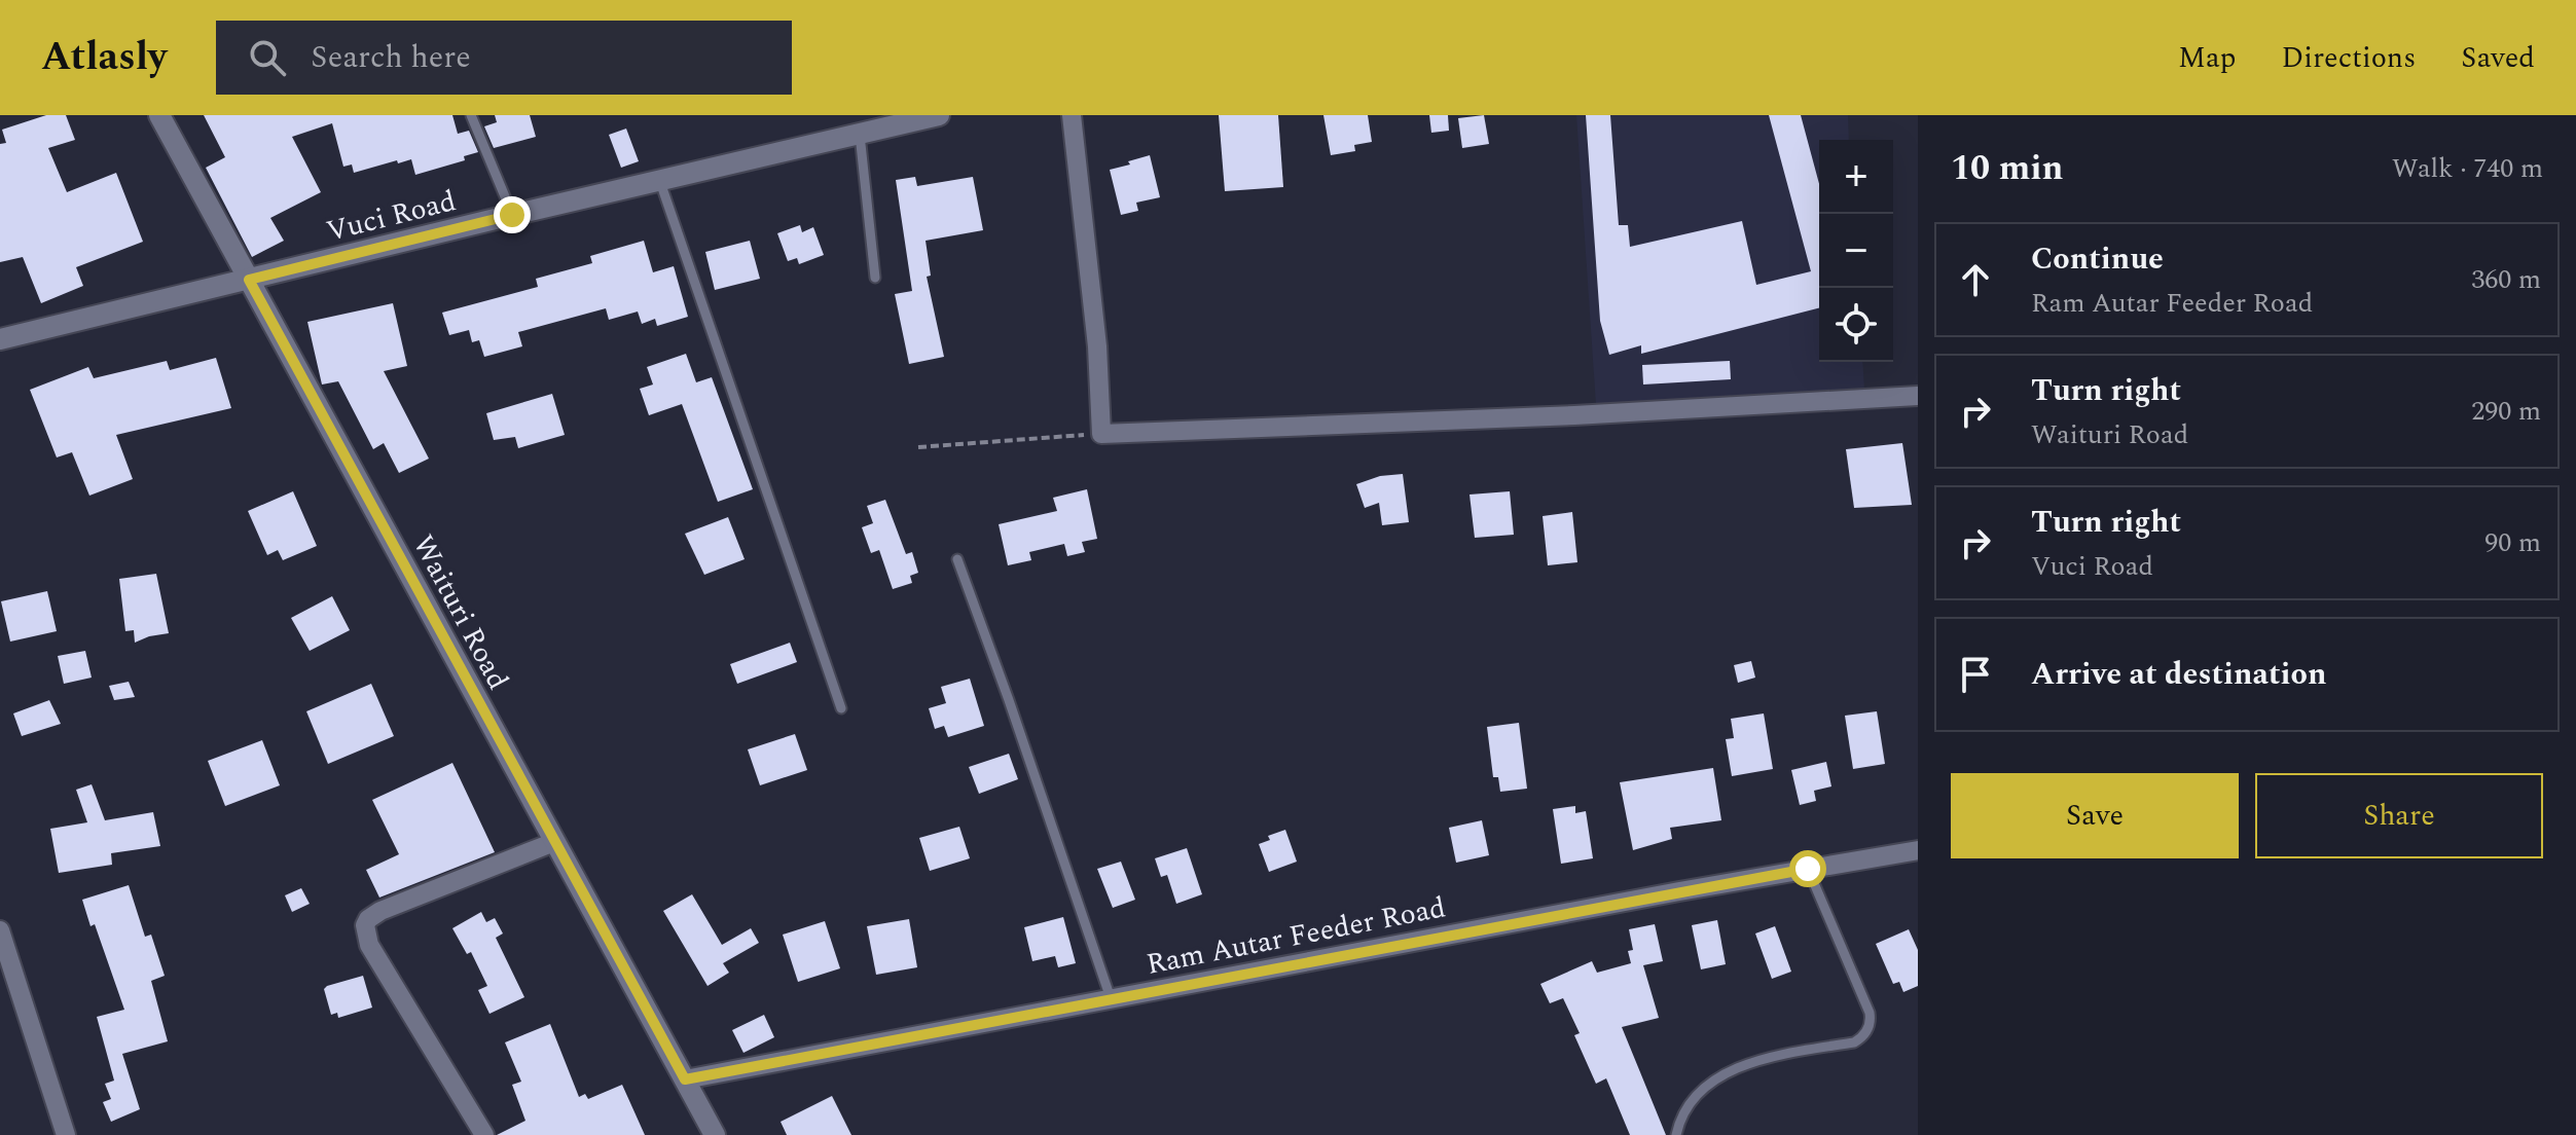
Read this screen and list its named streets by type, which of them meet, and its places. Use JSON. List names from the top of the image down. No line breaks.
{"streets":{"main road":["Vuci Road","Waituri Road"],"street":["Ram Autar Feeder Road"]},"crossings":[["Vuci Road","Waituri Road"],["Waituri Road","Ram Autar Feeder Road"]],"page":{"header":"Atlasly","search":"Search here","nav":["Map","Directions","Saved"],"heading":["10 min","Walk · 740 m"],"map_buttons":["+","−"],"list":[["Continue","Ram Autar Feeder Road","360 m"],["Turn right","Waituri Road","290 m"],["Turn right","Vuci Road","90 m"],"Arrive at destination"],"buttons":["Save","Share"]}}
